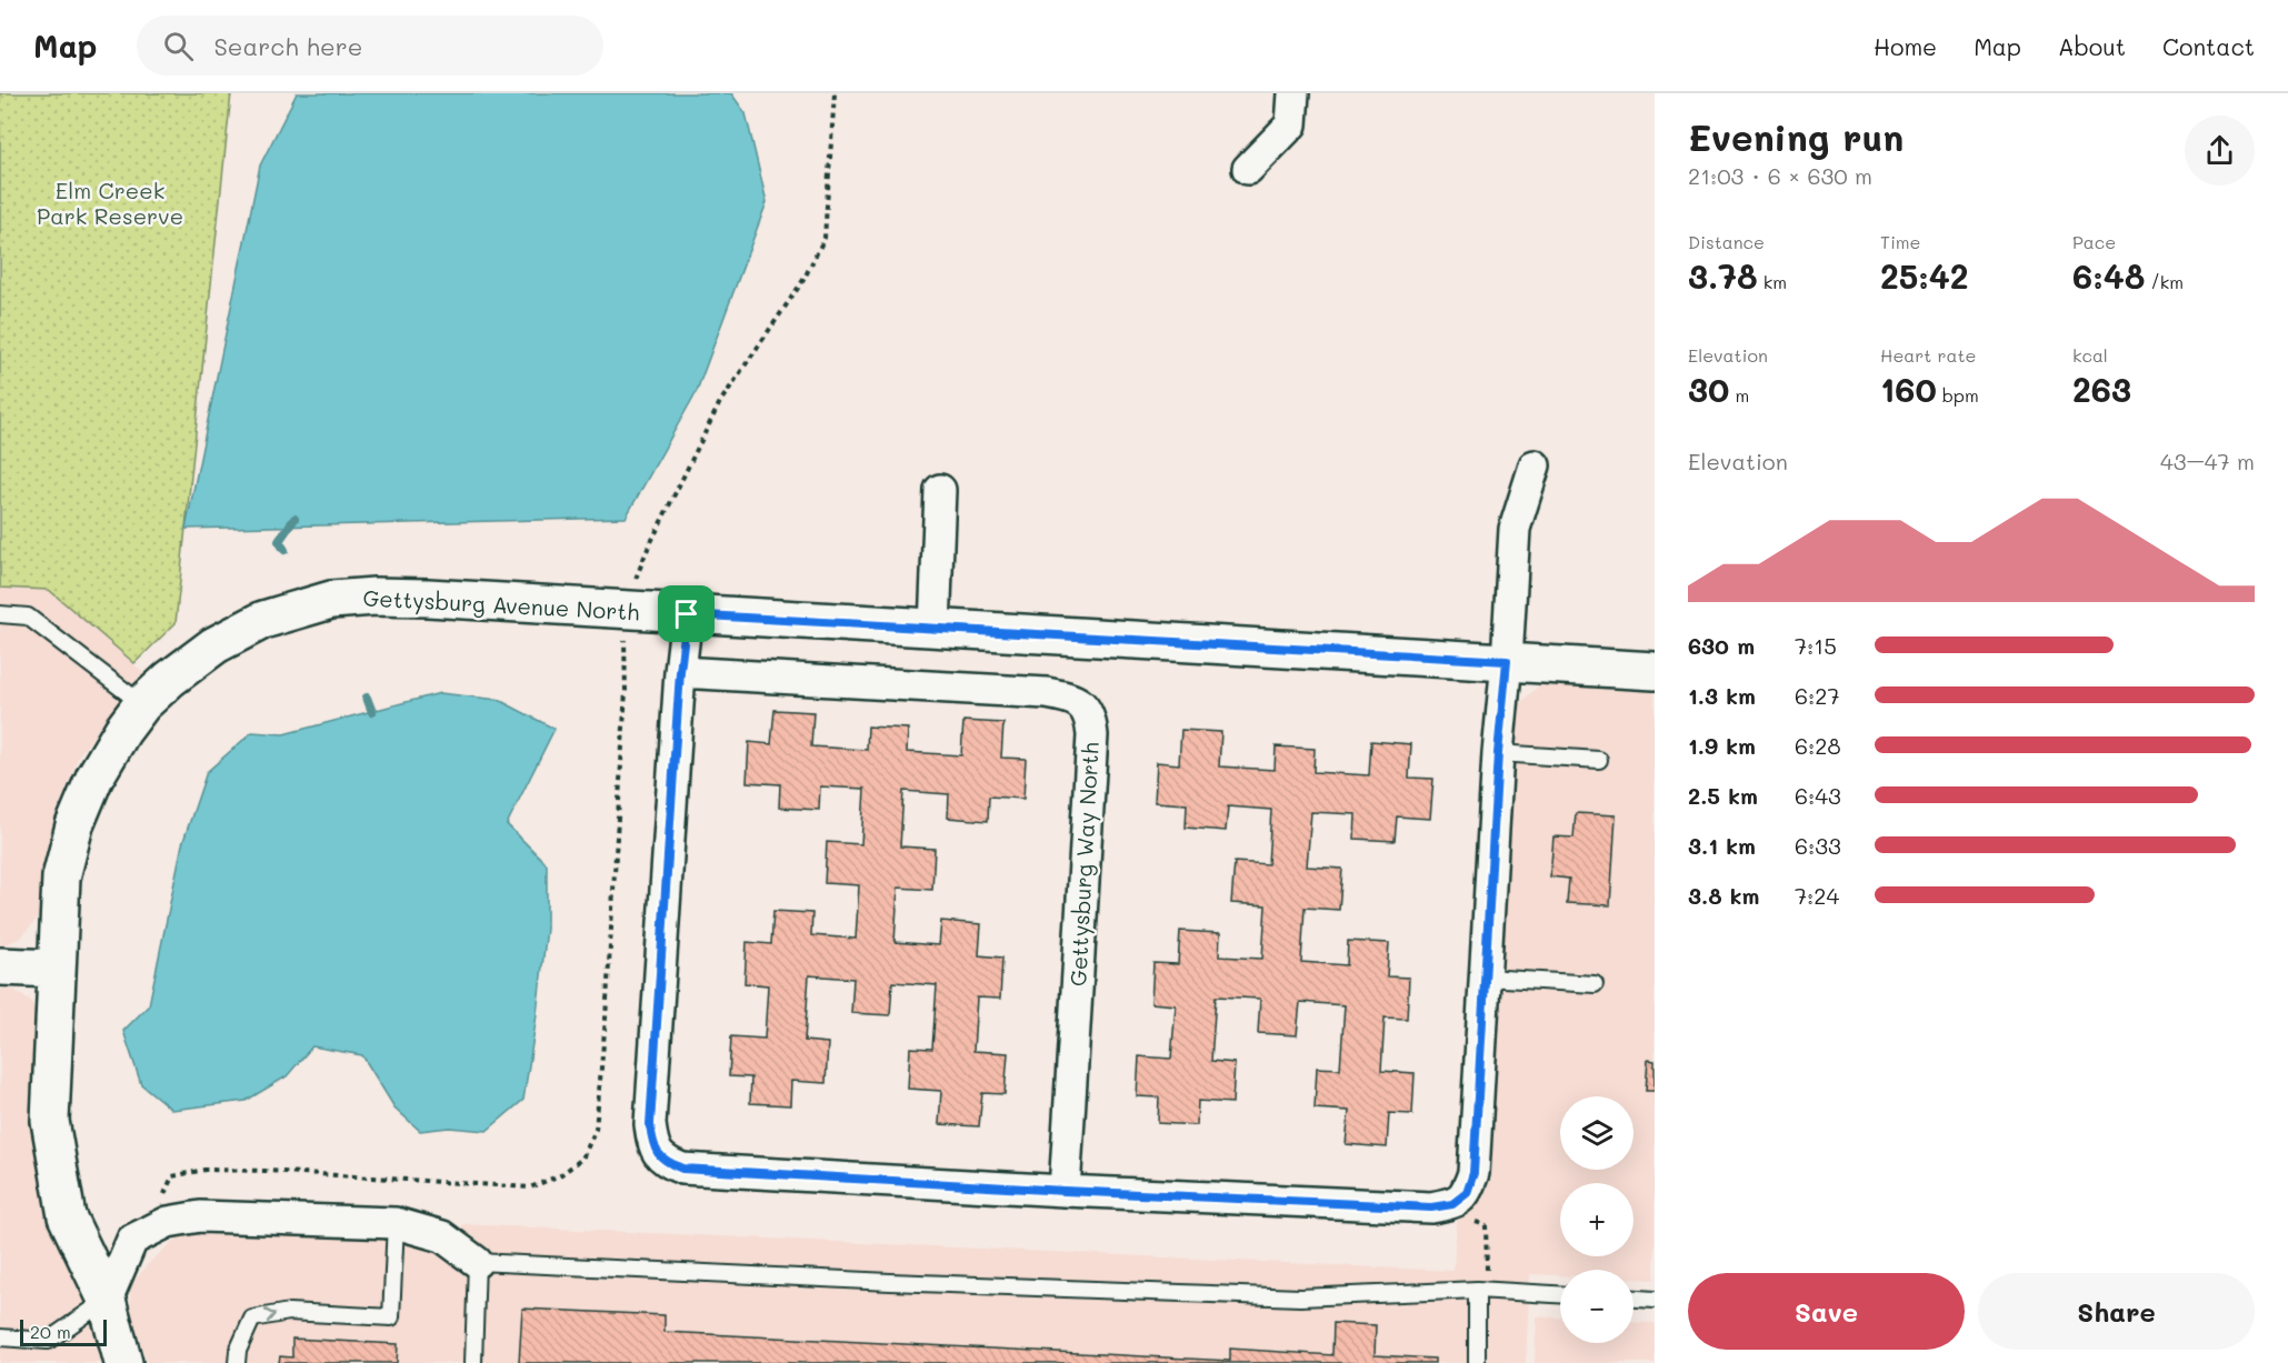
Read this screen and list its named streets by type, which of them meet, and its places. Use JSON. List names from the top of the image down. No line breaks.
{"streets":{"street":["Gettysburg Avenue North","Gettysburg Way North"]},"parks":["Elm Creek Park Reserve"],"scale_bar":"20 m","page":{"header":"Map","search":"Search here","nav":["Home","Map","About","Contact"],"heading":["Evening run","21:03 · 6 × 630 m"],"stats":[["Distance","3.78 km"],["Time","25:42"],["Pace","6:48 /km"],["Elevation","30 m"],["Heart rate","160 bpm"],["kcal","263"]],"chart":["Elevation","43–47 m"],"list":[{"name":"630 m","note":"7:15"},{"name":"1.3 km","note":"6:27"},{"name":"1.9 km","note":"6:28"},{"name":"2.5 km","note":"6:43"},{"name":"3.1 km","note":"6:33"},{"name":"3.8 km","note":"7:24"}],"map_buttons":["+","−"],"buttons":["Save","Share"],"scale":"20 m"}}
